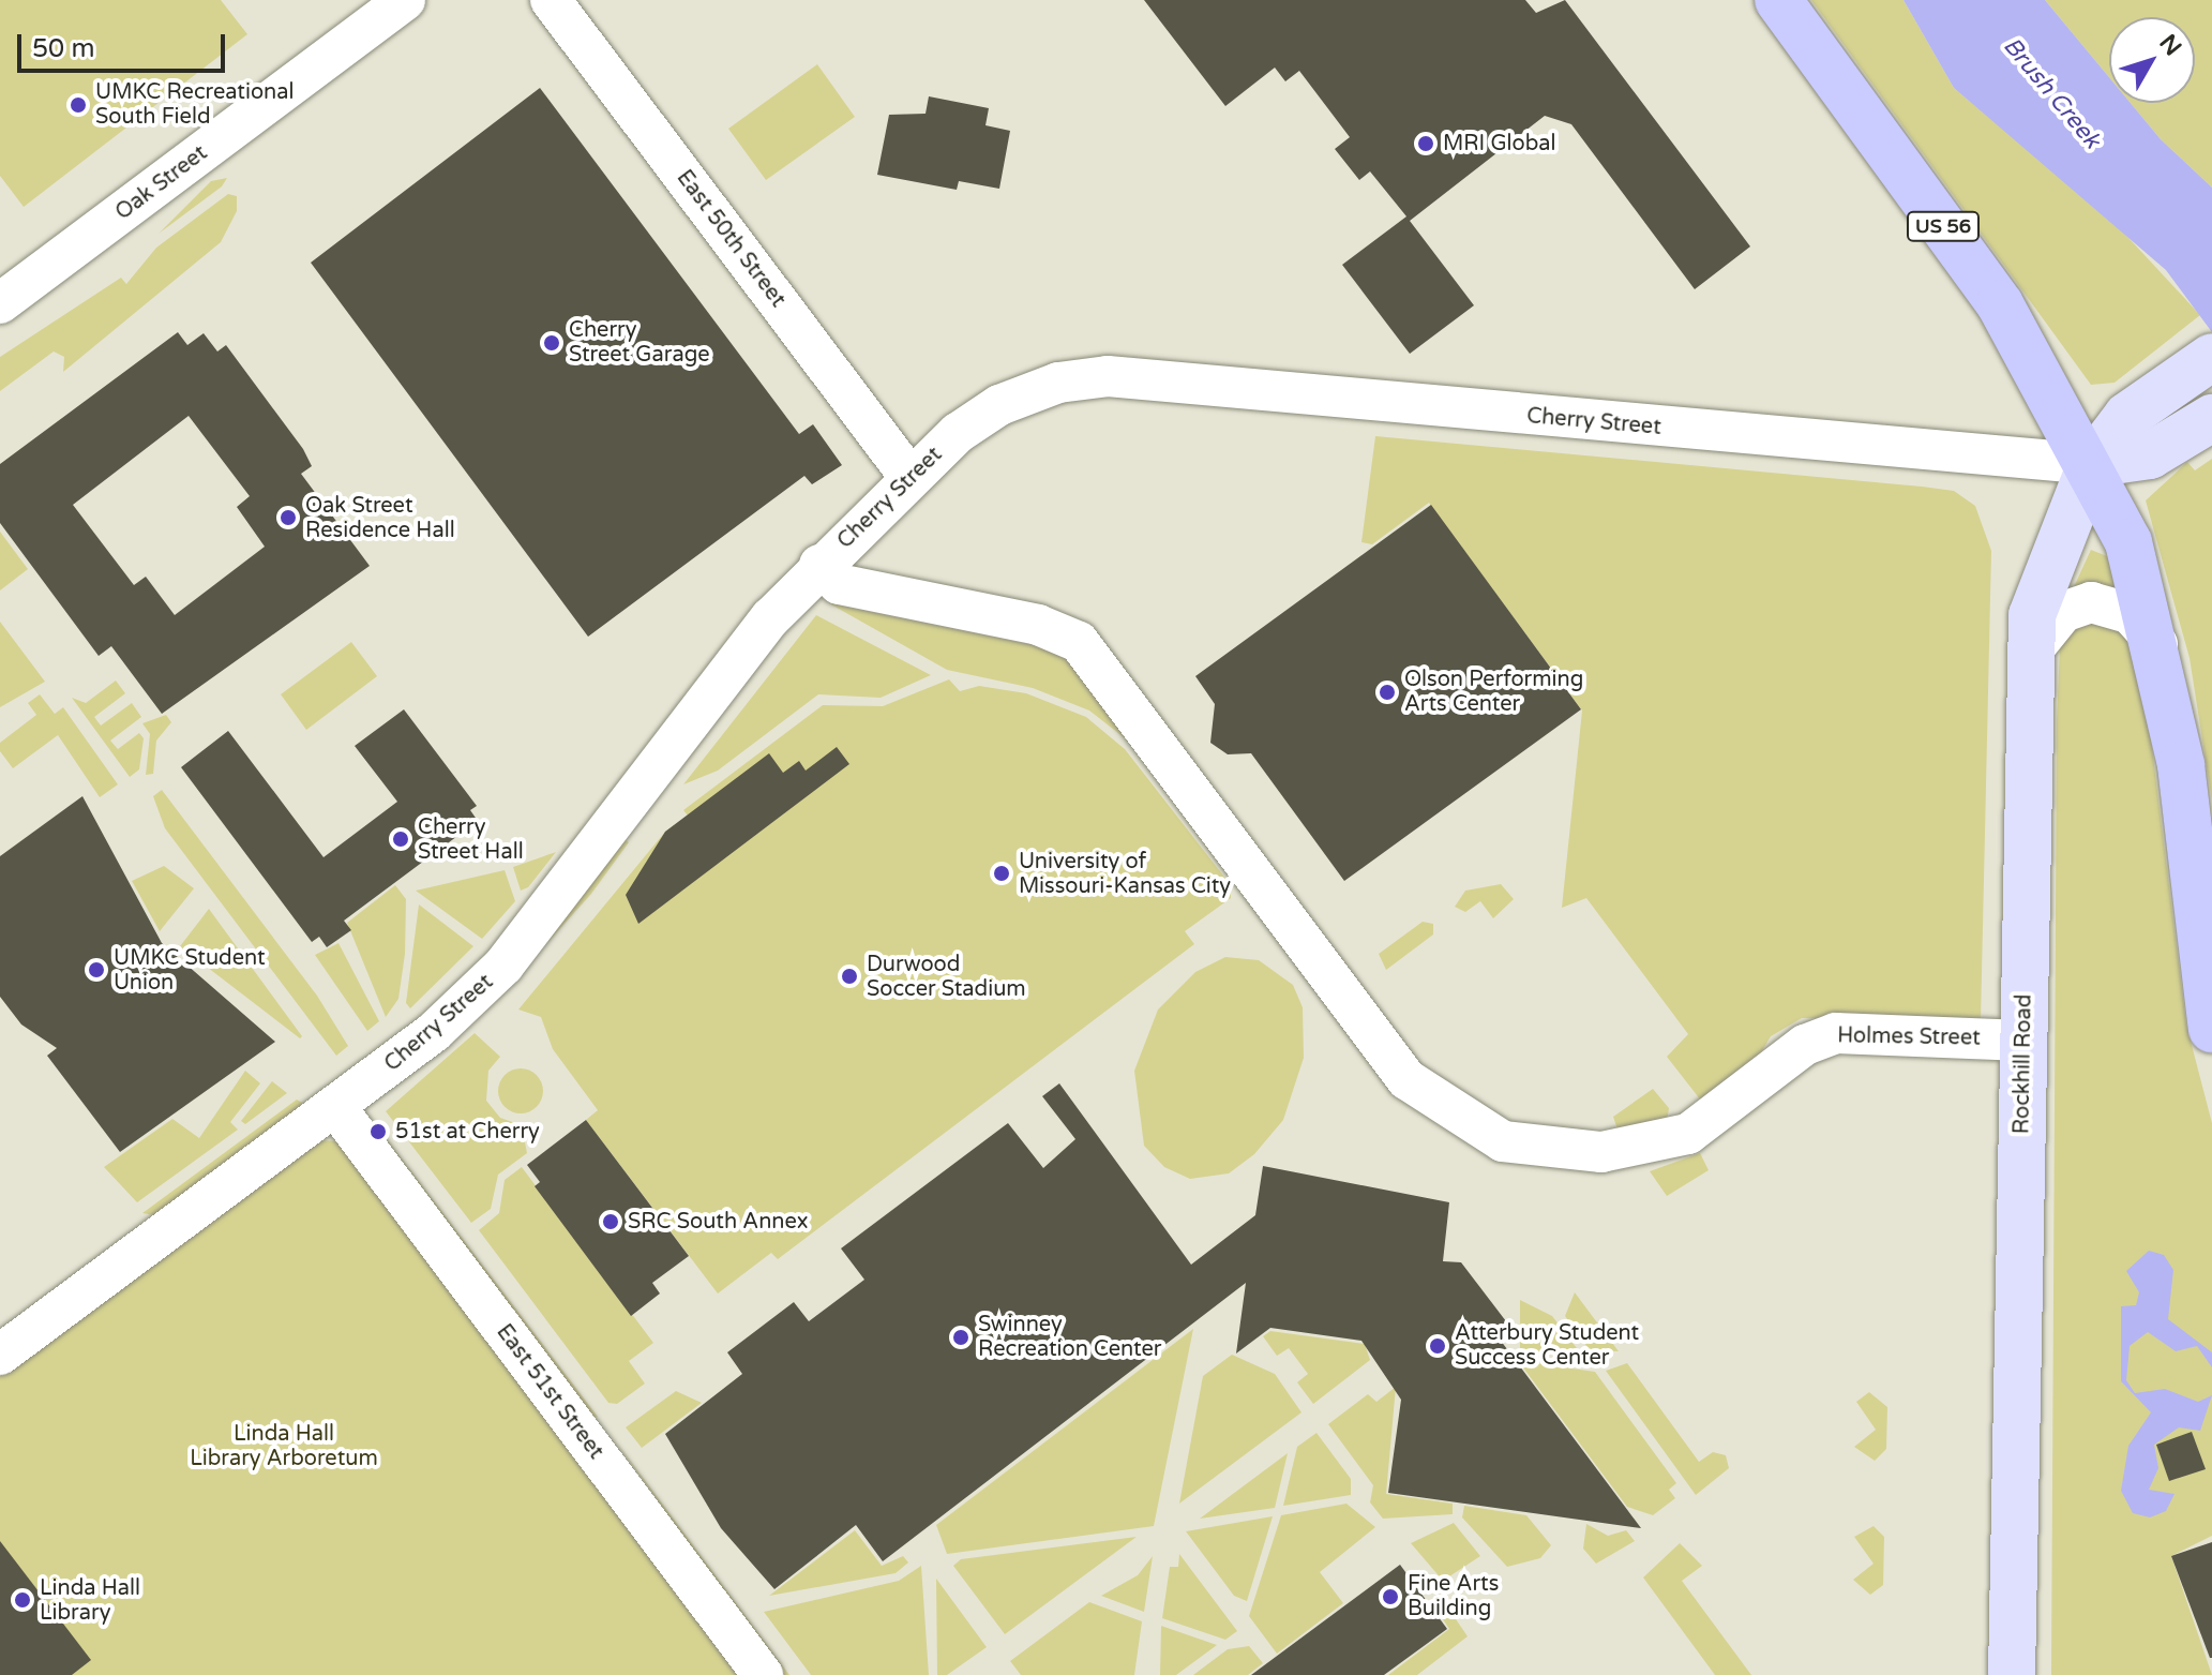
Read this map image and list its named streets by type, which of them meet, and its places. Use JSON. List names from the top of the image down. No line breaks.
{"streets":{"highway":["US 56"],"main road":["Rockhill Road"],"street":["Oak Street","East 50th Street","Cherry Street","Holmes Street","East 51st Street"]},"crossings":[["US 56","Cherry Street"],["US 56","Rockhill Road"],["East 50th Street","Cherry Street"],["Cherry Street","Holmes Street"],["Cherry Street","Rockhill Road"],["Cherry Street","East 51st Street"],["Holmes Street","Rockhill Road"]],"water":["Brush Creek"],"parks":["Linda Hall Library Arboretum"],"places":["UMKC Recreational South Field","MRI Global","Cherry Street Garage","Oak Street Residence Hall","Olson Performing Arts Center","Cherry Street Hall","University of Missouri-Kansas City","UMKC Student Union","Durwood Soccer Stadium","51st at Cherry","SRC South Annex","Swinney Recreation Center","Atterbury Student Success Center","Fine Arts Building","Linda Hall Library"],"scale_bar":"50 m","north":"top right"}
